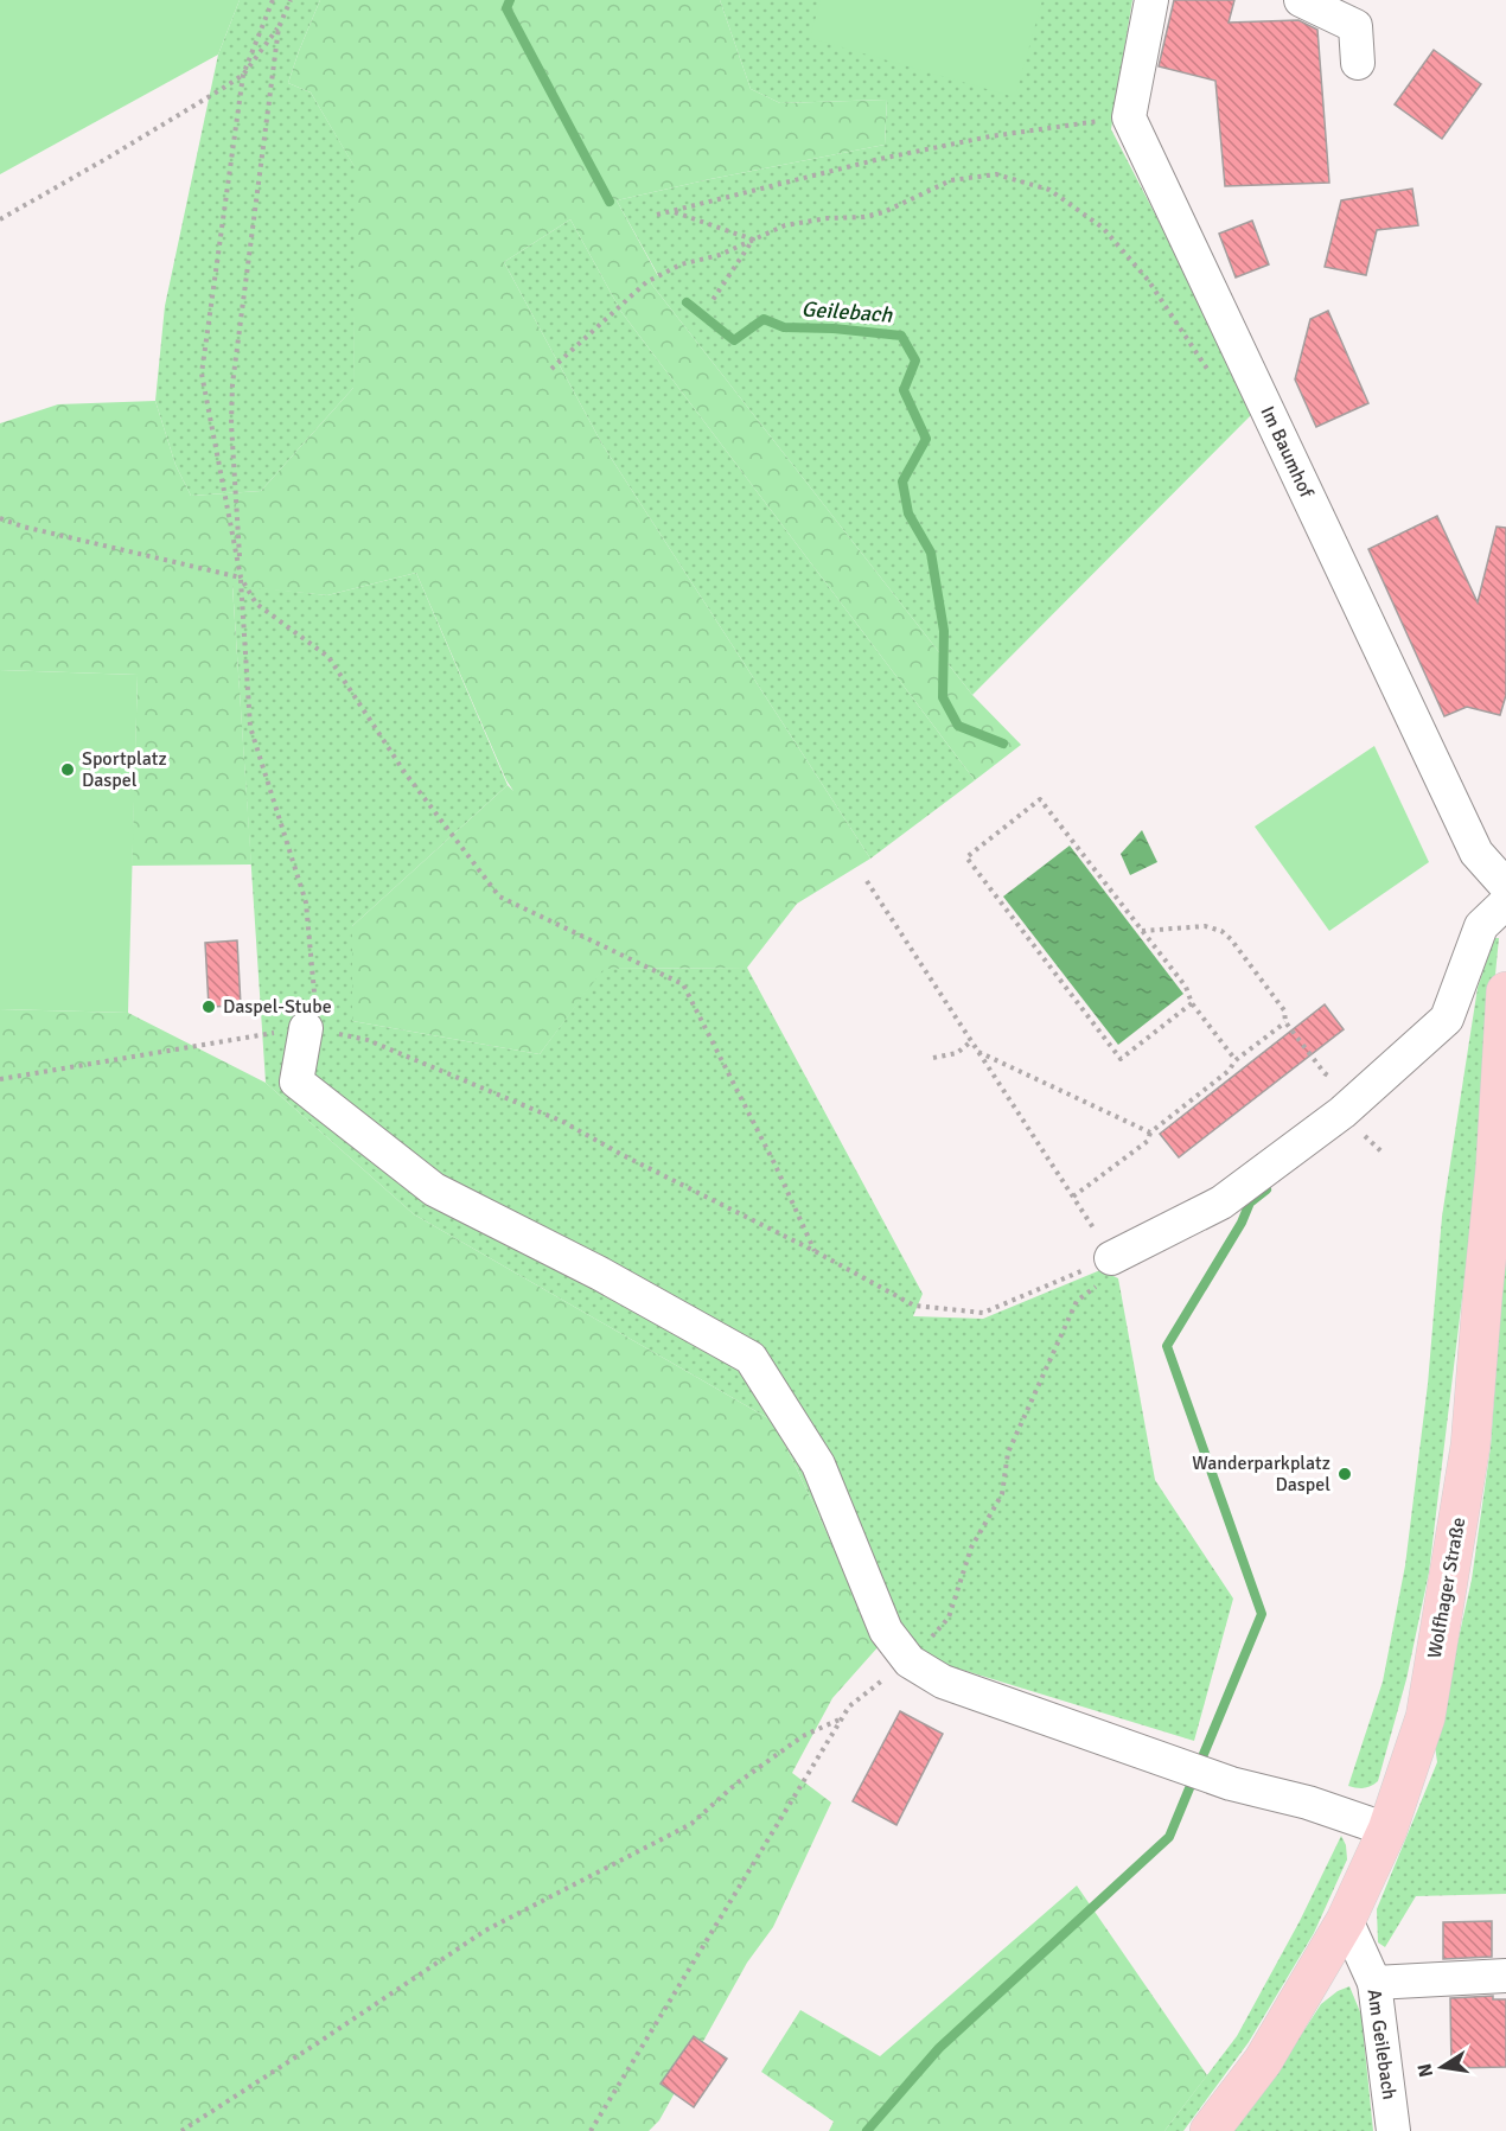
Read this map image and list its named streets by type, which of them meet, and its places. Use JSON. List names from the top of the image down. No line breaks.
{"streets":{"main road":["Wolfhager Straße"],"street":["Im Baumhof","Am Geilebach"]},"crossings":[["Wolfhager Straße","Am Geilebach"]],"water":["Geilebach"],"places":["Sportplatz Daspel","Daspel-Stube","Wanderparkplatz Daspel"],"north":"left"}
